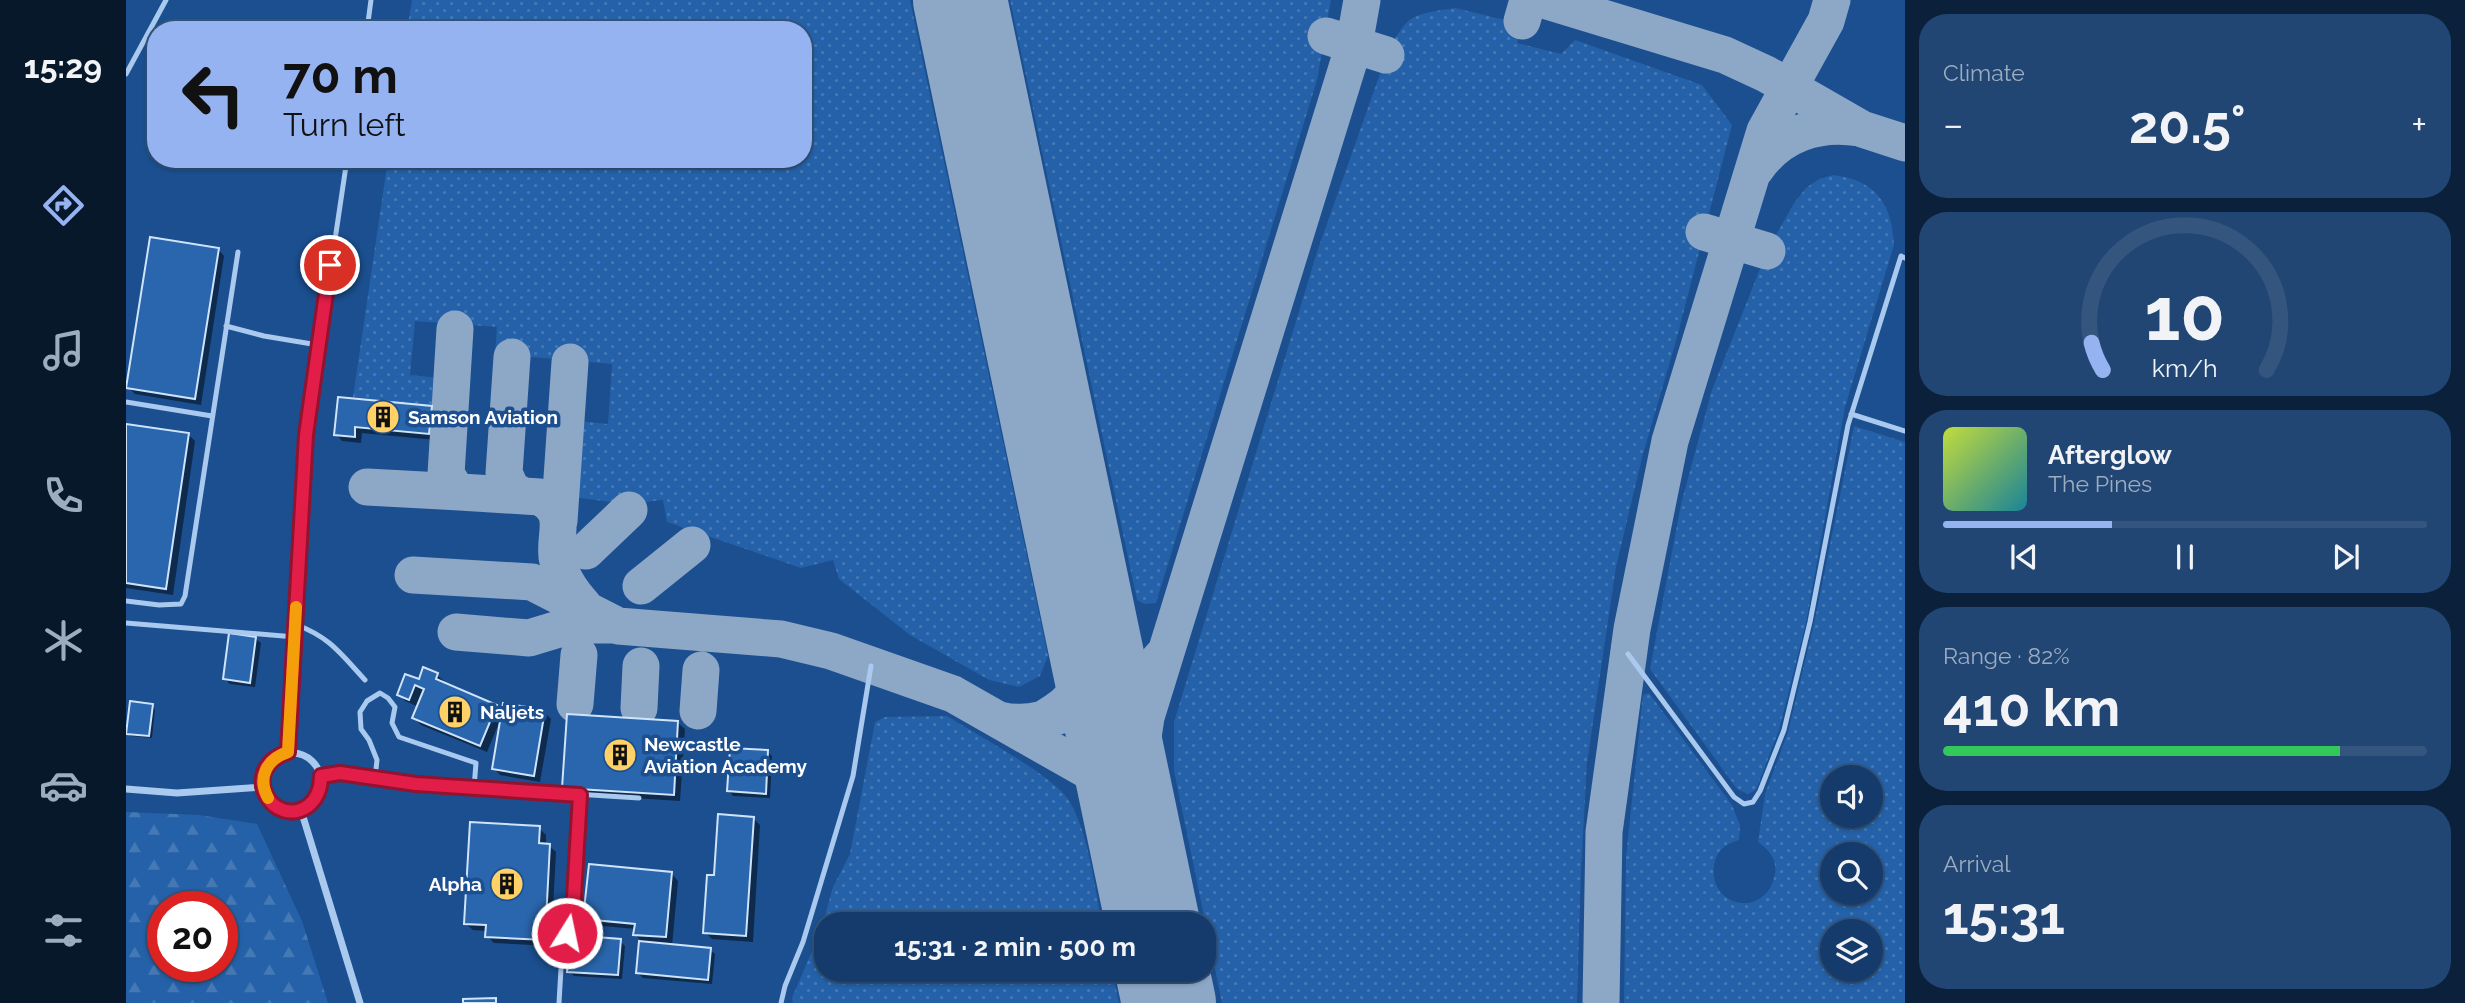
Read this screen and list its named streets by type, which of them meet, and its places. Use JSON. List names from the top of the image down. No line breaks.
{"places":{"building":["Samson Aviation","Naljets","Newcastle Aviation Academy","Alpha"]},"page":{"tabs":"15:29","tile":["Climate",["Range · 82%","410 km"],["Arrival","15:31"]],"turn":["70 m","Turn left"],"heat":["−","20.5°","+"],"song":["Afterglow","The Pines"],"limit":"20","trip":"15:31 · 2 min · 500 m","gauge":["10","km/h"]}}
